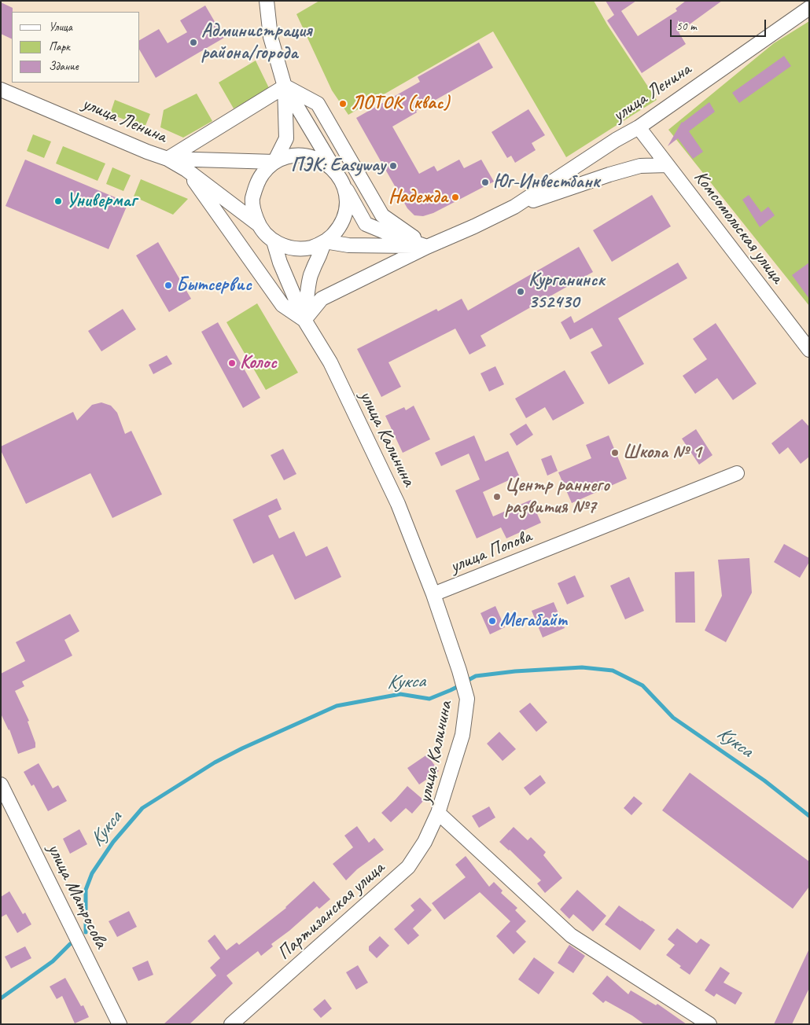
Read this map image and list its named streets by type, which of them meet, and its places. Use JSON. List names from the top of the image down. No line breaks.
{"streets":{"street":["улица Ленина","Комсомольская улица","улица Калинина","улица Попова","улица Матросова","Партизанская улица"]},"crossings":[["улица Ленина","Комсомольская улица"],["улица Ленина","улица Калинина"],["улица Калинина","улица Попова"],["улица Калинина","Партизанская улица"]],"water":["Кукса"],"places":["Администрация района/города","ЛОТОК (квас)","ПЭК: Easyway","Юг-Инвестбанк","Надежда","Универмаг","Бытсервис","Курганинск 352430","Колос","Школа № 1","Центр раннего развития №7","Мегабайт"],"legend":["Улица","Парк","Здание"],"scale_bar":"50 m"}
